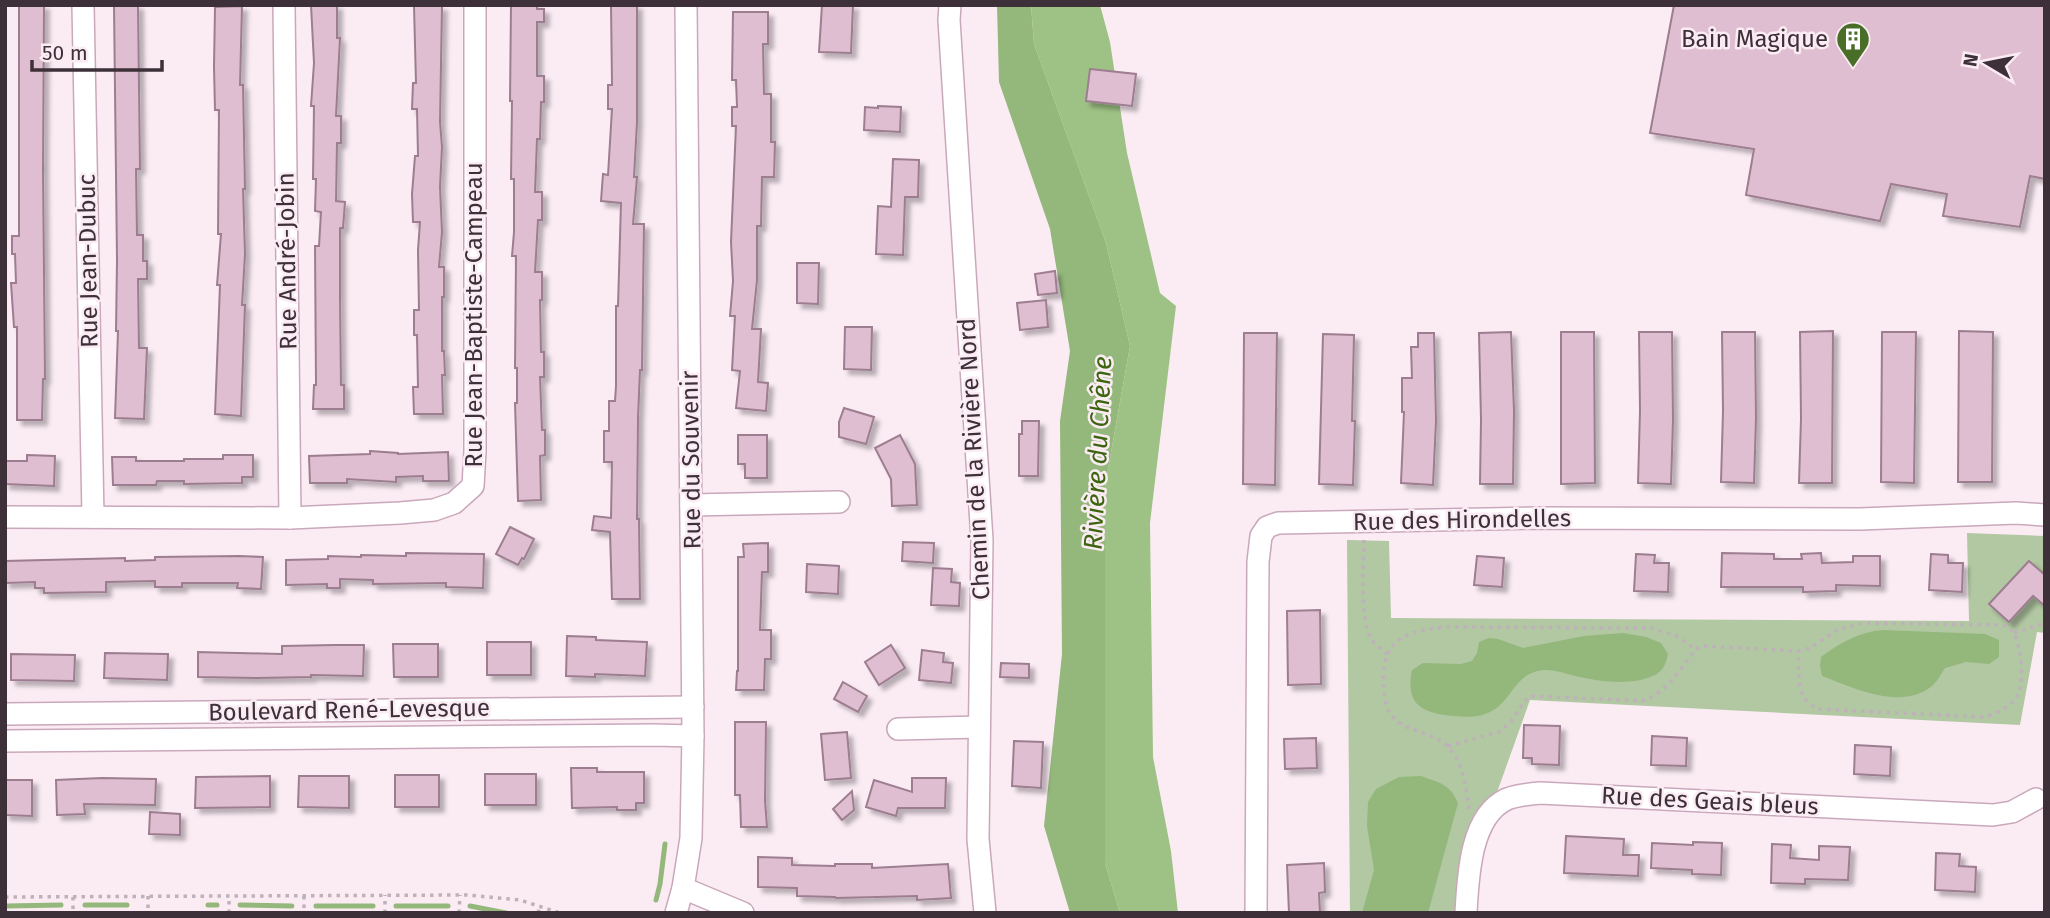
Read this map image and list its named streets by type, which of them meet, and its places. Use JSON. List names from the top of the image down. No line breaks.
{"streets":{"street":["Rue Jean-Dubuc","Rue André-Jobin","Rue Jean-Baptiste-Campeau","Chemin de la Rivière Nord","Rue du Souvenir","Rue des Hirondelles","Boulevard René-Levesque","Rue des Geais bleus"]},"crossings":[["Rue Jean-Dubuc","Rue Jean-Baptiste-Campeau"],["Rue André-Jobin","Rue Jean-Baptiste-Campeau"],["Rue du Souvenir","Boulevard René-Levesque"]],"water":["Rivière du Chêne"],"places":{"building":["Bain Magique"]},"scale_bar":"50 m","north":"left"}
